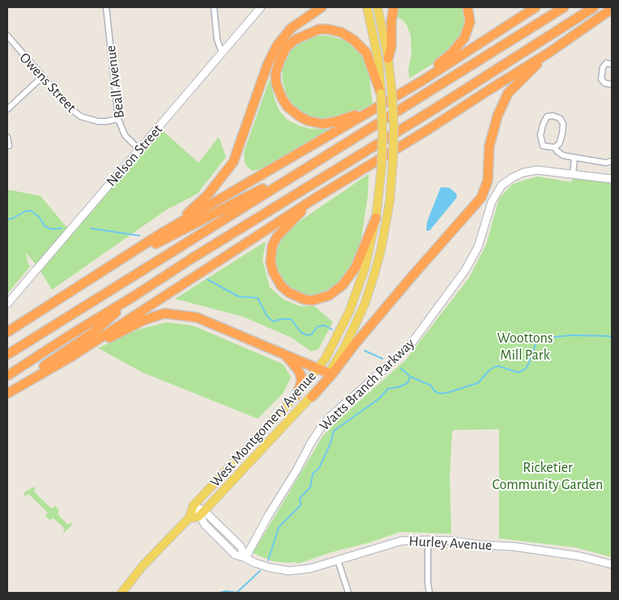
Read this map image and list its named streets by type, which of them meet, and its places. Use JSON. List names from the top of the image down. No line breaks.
{"streets":{"main road":["West Montgomery Avenue"],"street":["Beall Avenue","Owens Street","Nelson Street","Watts Branch Parkway","Hurley Avenue"]},"crossings":[["Beall Avenue","Owens Street"],["Beall Avenue","Nelson Street"],["Watts Branch Parkway","Hurley Avenue"],["West Montgomery Avenue","Hurley Avenue"]],"parks":["Woottons Mill Park","Ricketier Community Garden"]}
